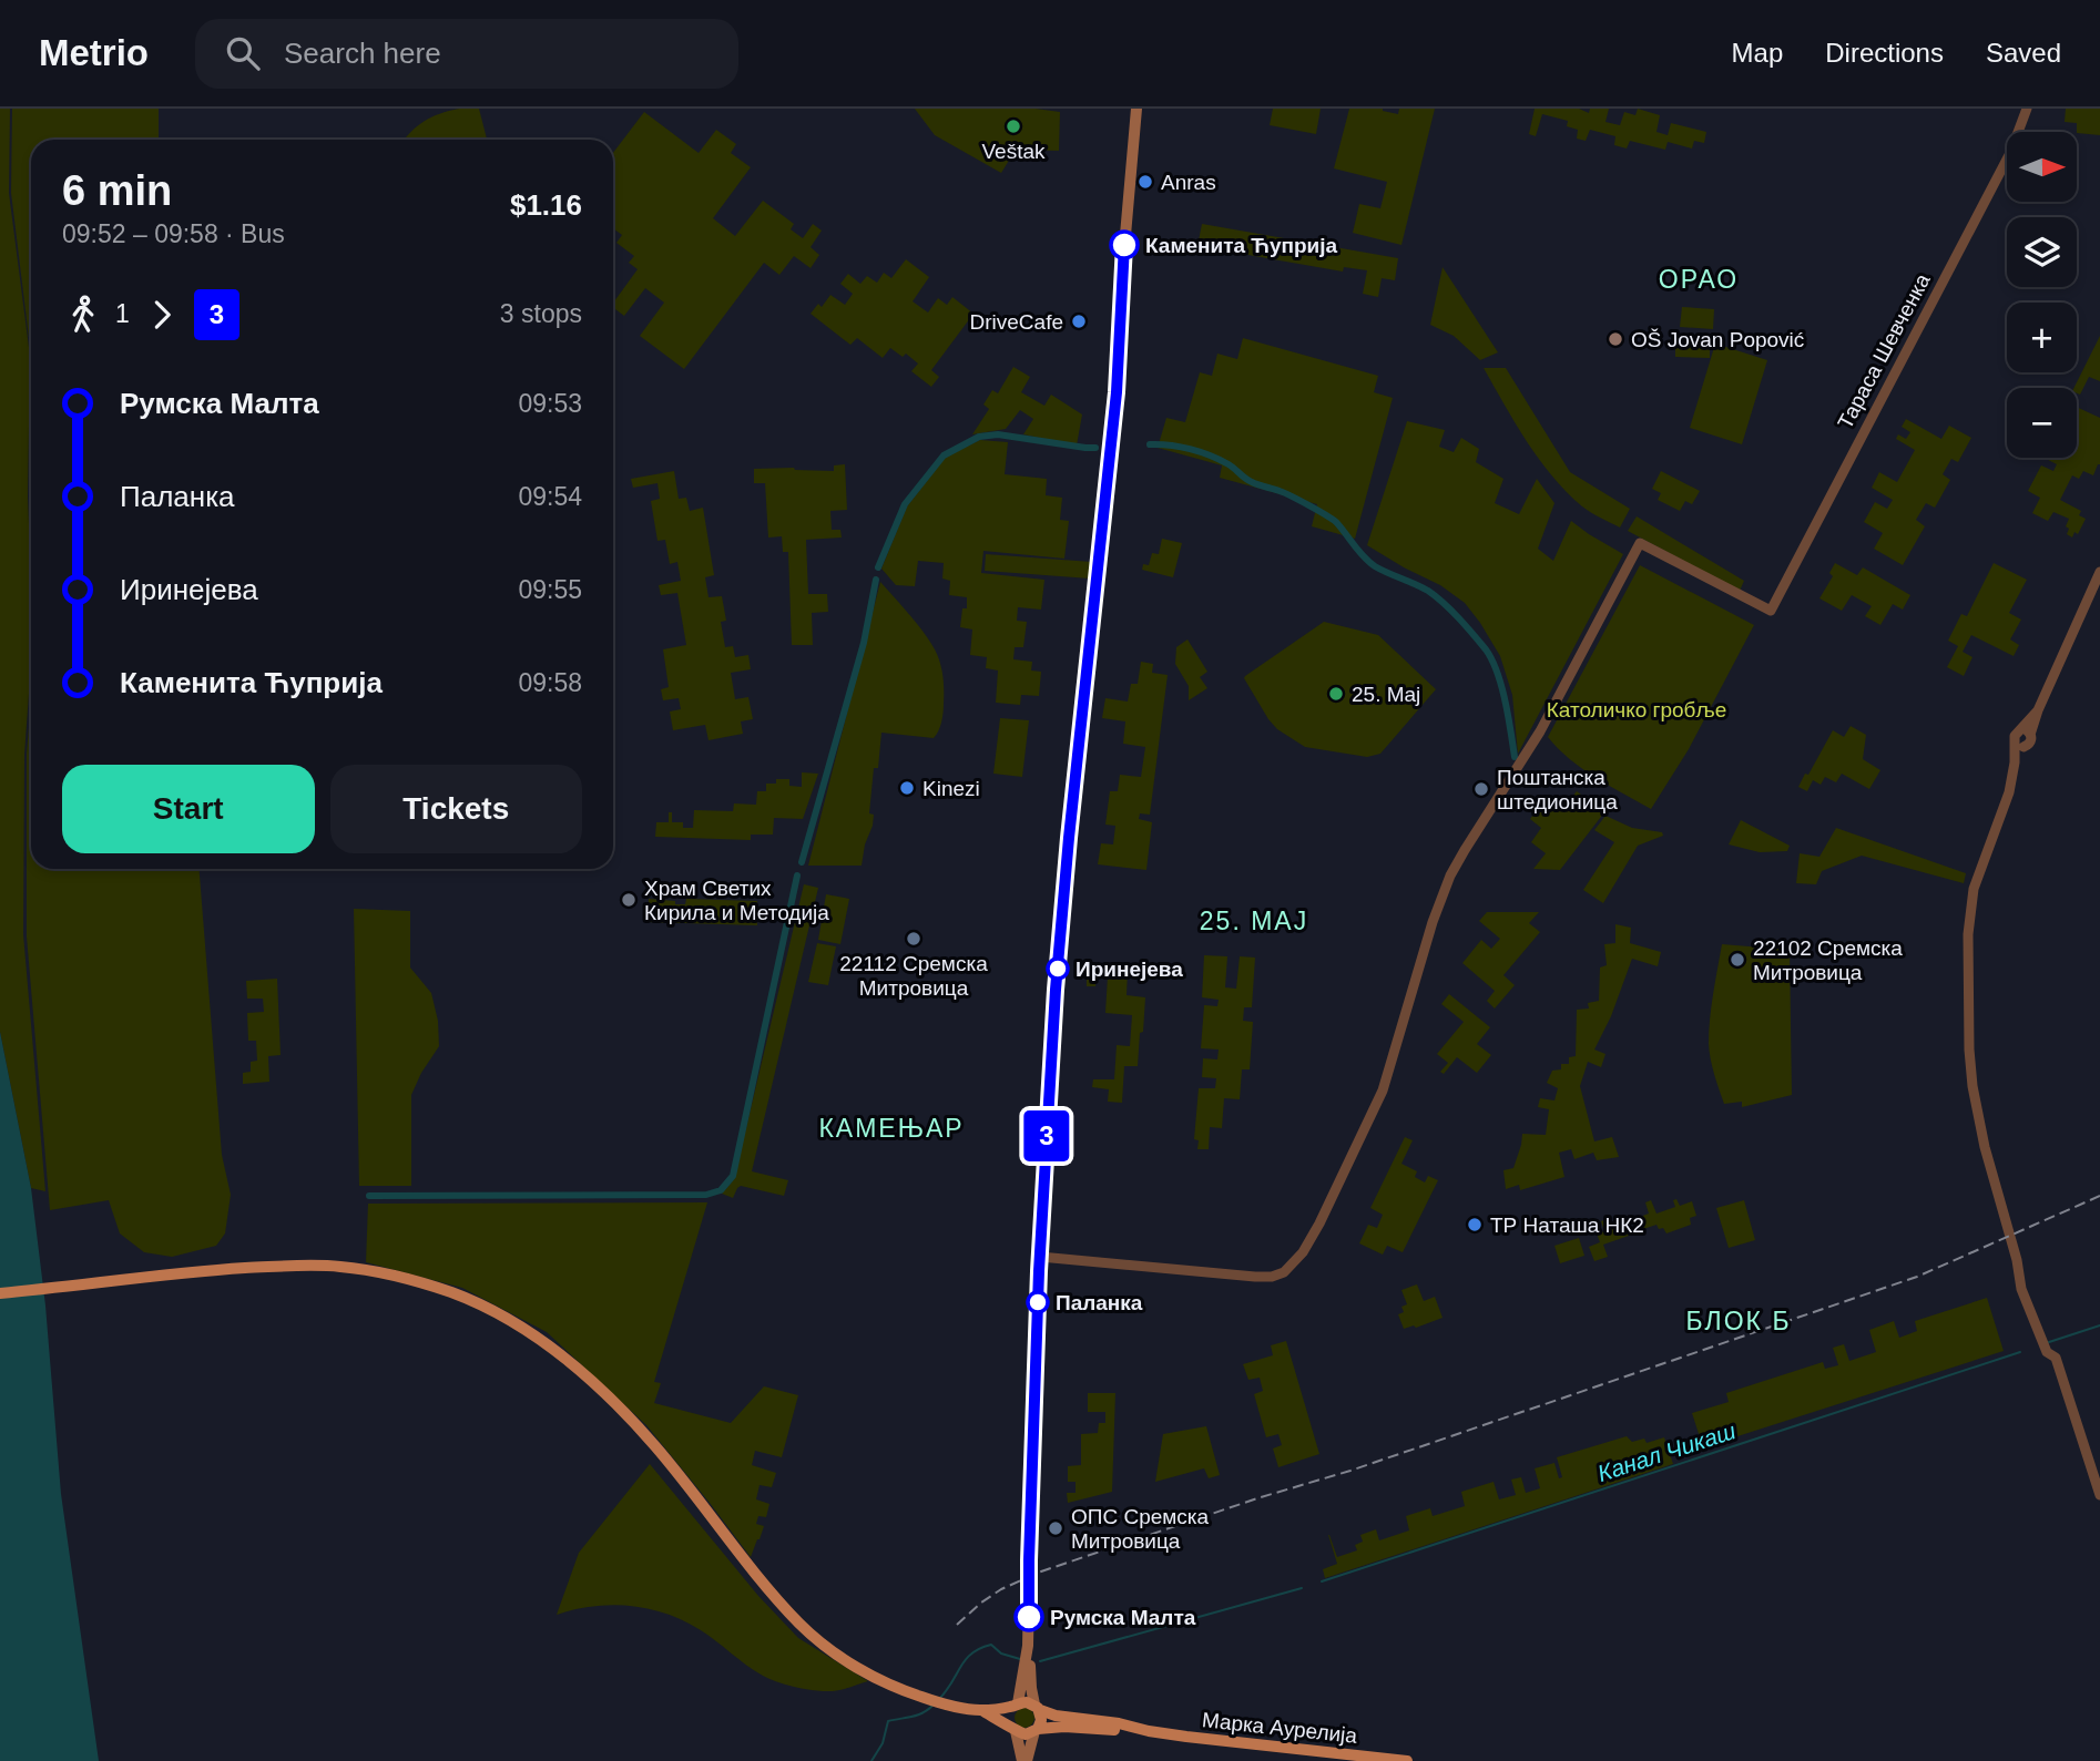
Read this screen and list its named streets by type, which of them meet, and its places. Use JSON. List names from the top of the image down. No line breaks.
{"streets":{"main road":["Марка Аурелија"],"street":["Тараса Шевченка"]},"districts":["ОРАО","25. МАЈ","КАМЕЊАР","БЛОК Б"],"water":["Канал Чикаш"],"parks":["Католичко гробље"],"places":["Veštak","Anras","Каменита Ћуприја","DriveCafe","OŠ Jovan Popović","25. Maj","Kinezi","Поштанска штедионица","Храм Светих Кирила и Методија","22112 Сремска Митровица","22102 Сремска Митровица","Иринејева","ТР Наташа НК2","Паланка","ОПС Сремска Митровица","Румска Малта"],"lines":["bus line 3"],"north":"right","page":{"header":"Metrio","search":"Search here","nav":["Map","Directions","Saved"],"on_map":"3","map_buttons":["+","−"],"heading":["6 min","09:52 – 09:58 · Bus","$1.16"],"legs":["1","3","3 stops"],"list":[{"name":"Румска Малта","value":"09:53"},{"name":"Паланка","value":"09:54"},{"name":"Иринејева","value":"09:55"},{"name":"Каменита Ћуприја","value":"09:58"}],"buttons":["Start","Tickets"]}}
